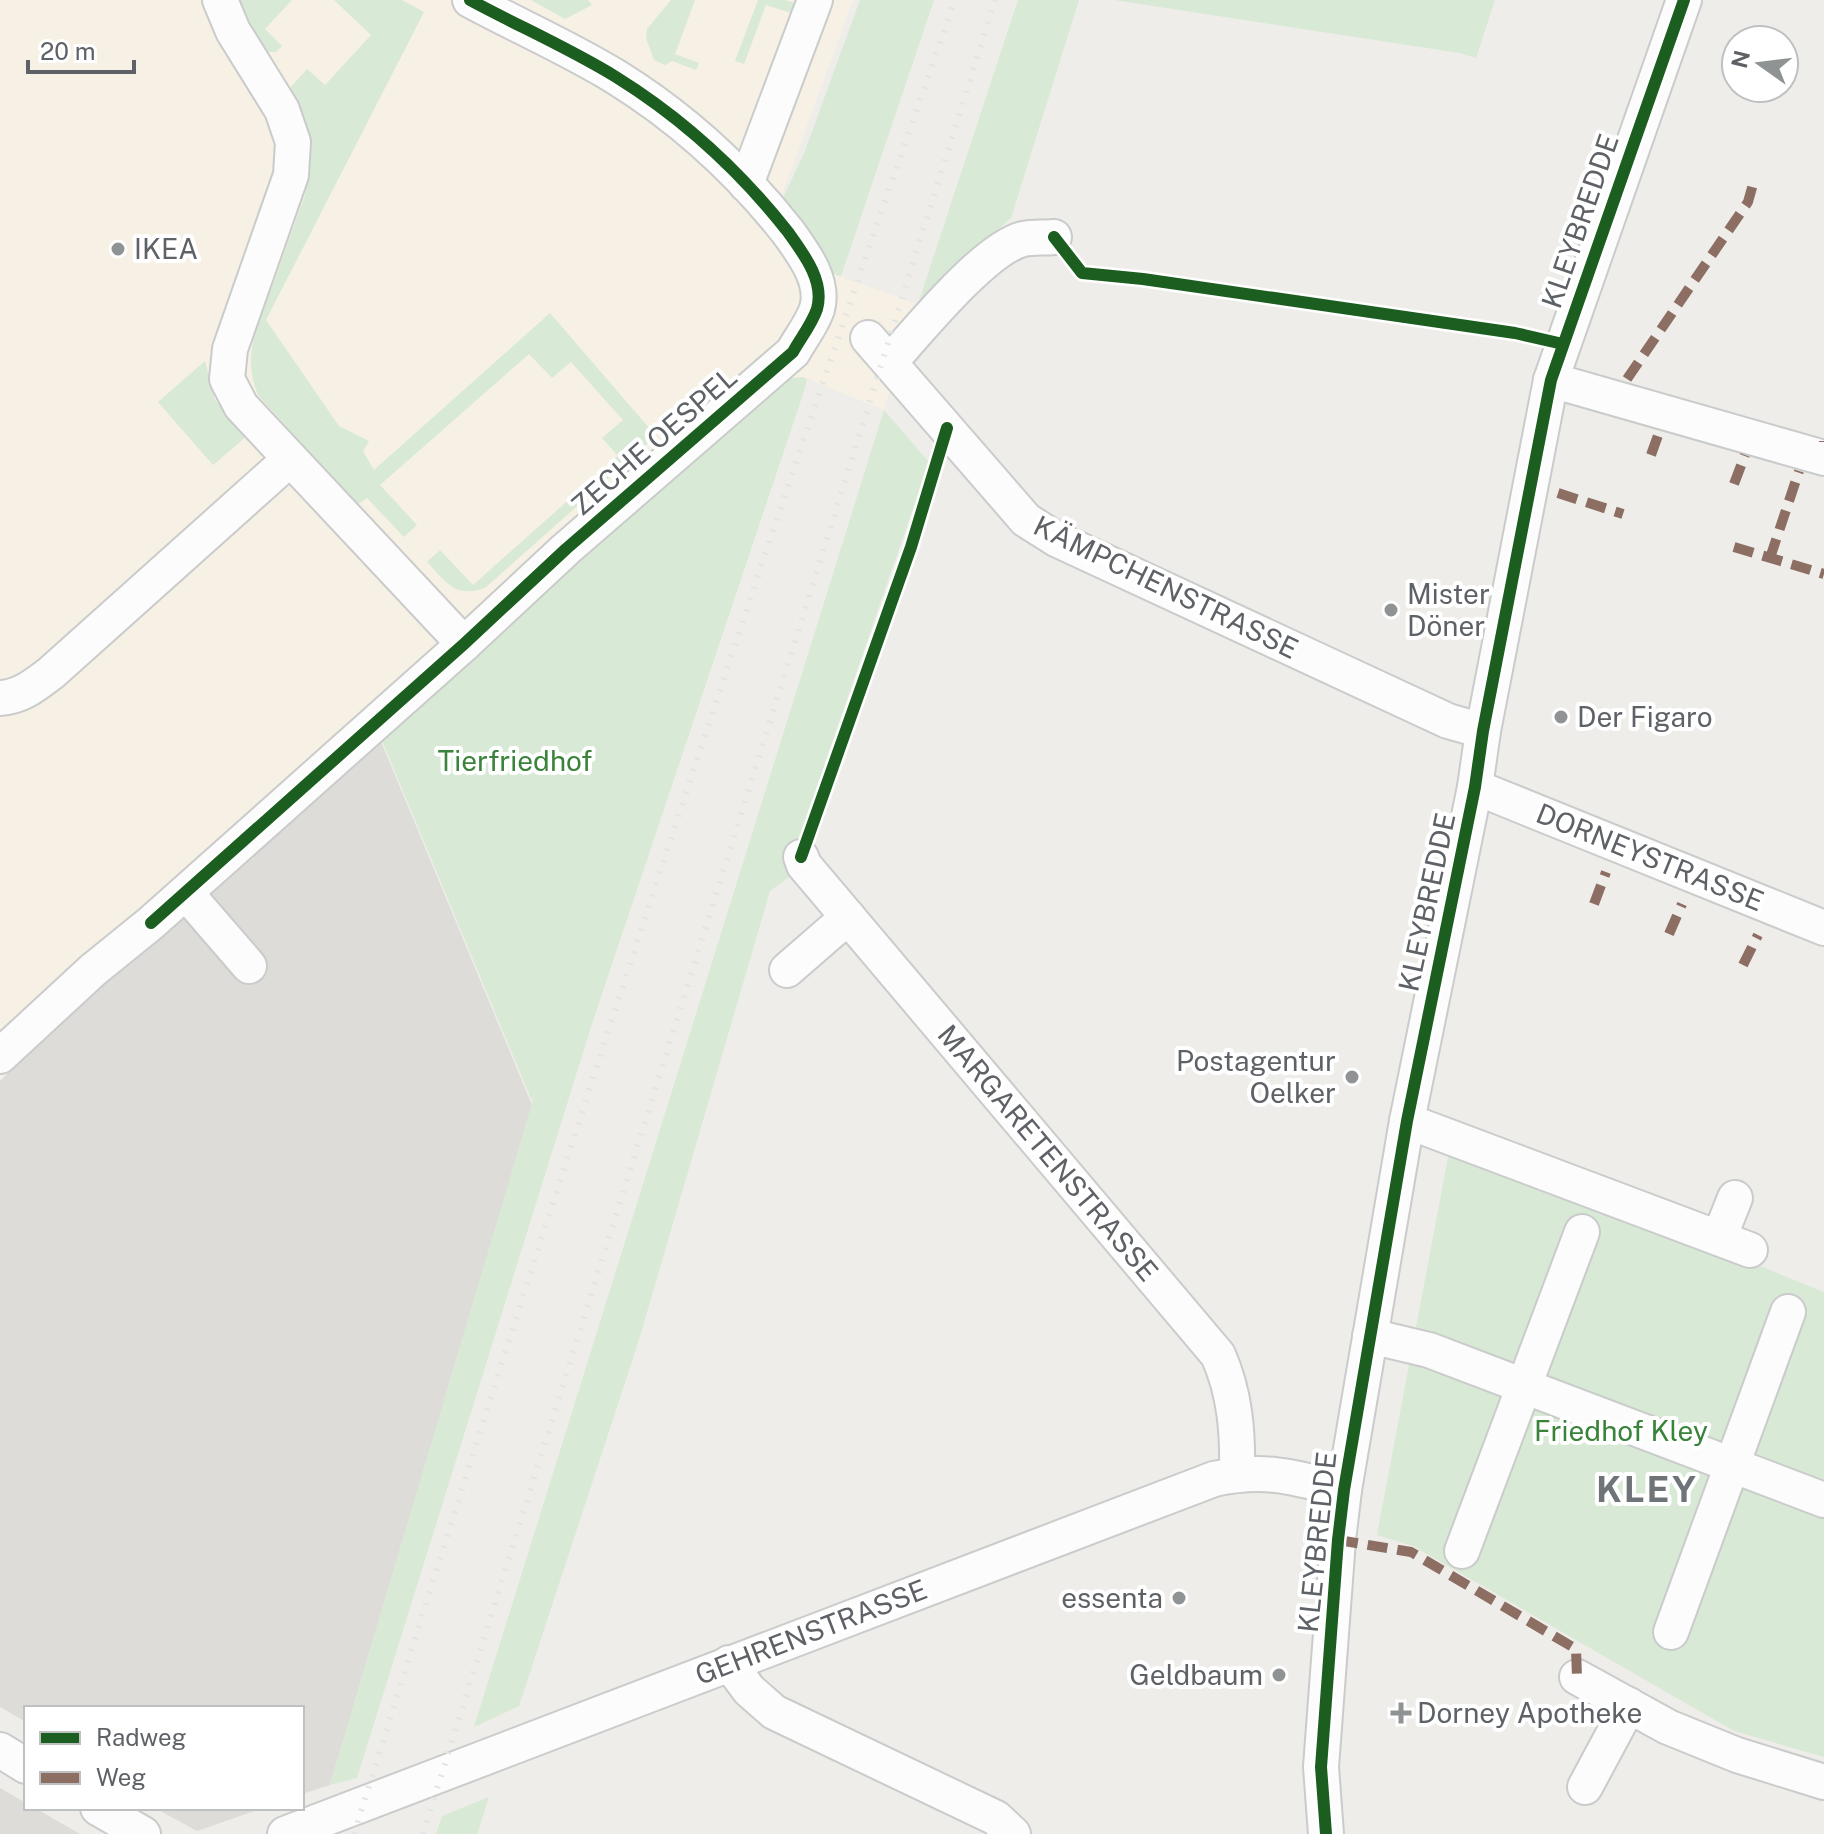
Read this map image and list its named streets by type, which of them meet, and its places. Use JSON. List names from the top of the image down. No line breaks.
{"streets":{"street":["KLEYBREDDE","ZECHE OESPEL","KÄMPCHENSTRASSE","DORNEYSTRASSE","MARGARETENSTRASSE","GEHRENSTRASSE"]},"crossings":[["KLEYBREDDE","KÄMPCHENSTRASSE"],["KLEYBREDDE","DORNEYSTRASSE"],["KLEYBREDDE","GEHRENSTRASSE"],["MARGARETENSTRASSE","GEHRENSTRASSE"]],"districts":["KLEY"],"parks":["Tierfriedhof","Friedhof Kley"],"places":{"other":["IKEA","Mister Döner","Der Figaro","Postagentur Oelker","essenta","Geldbaum"],"health":["Dorney Apotheke"]},"legend":["Radweg","Weg"],"scale_bar":"20 m","north":"left"}
